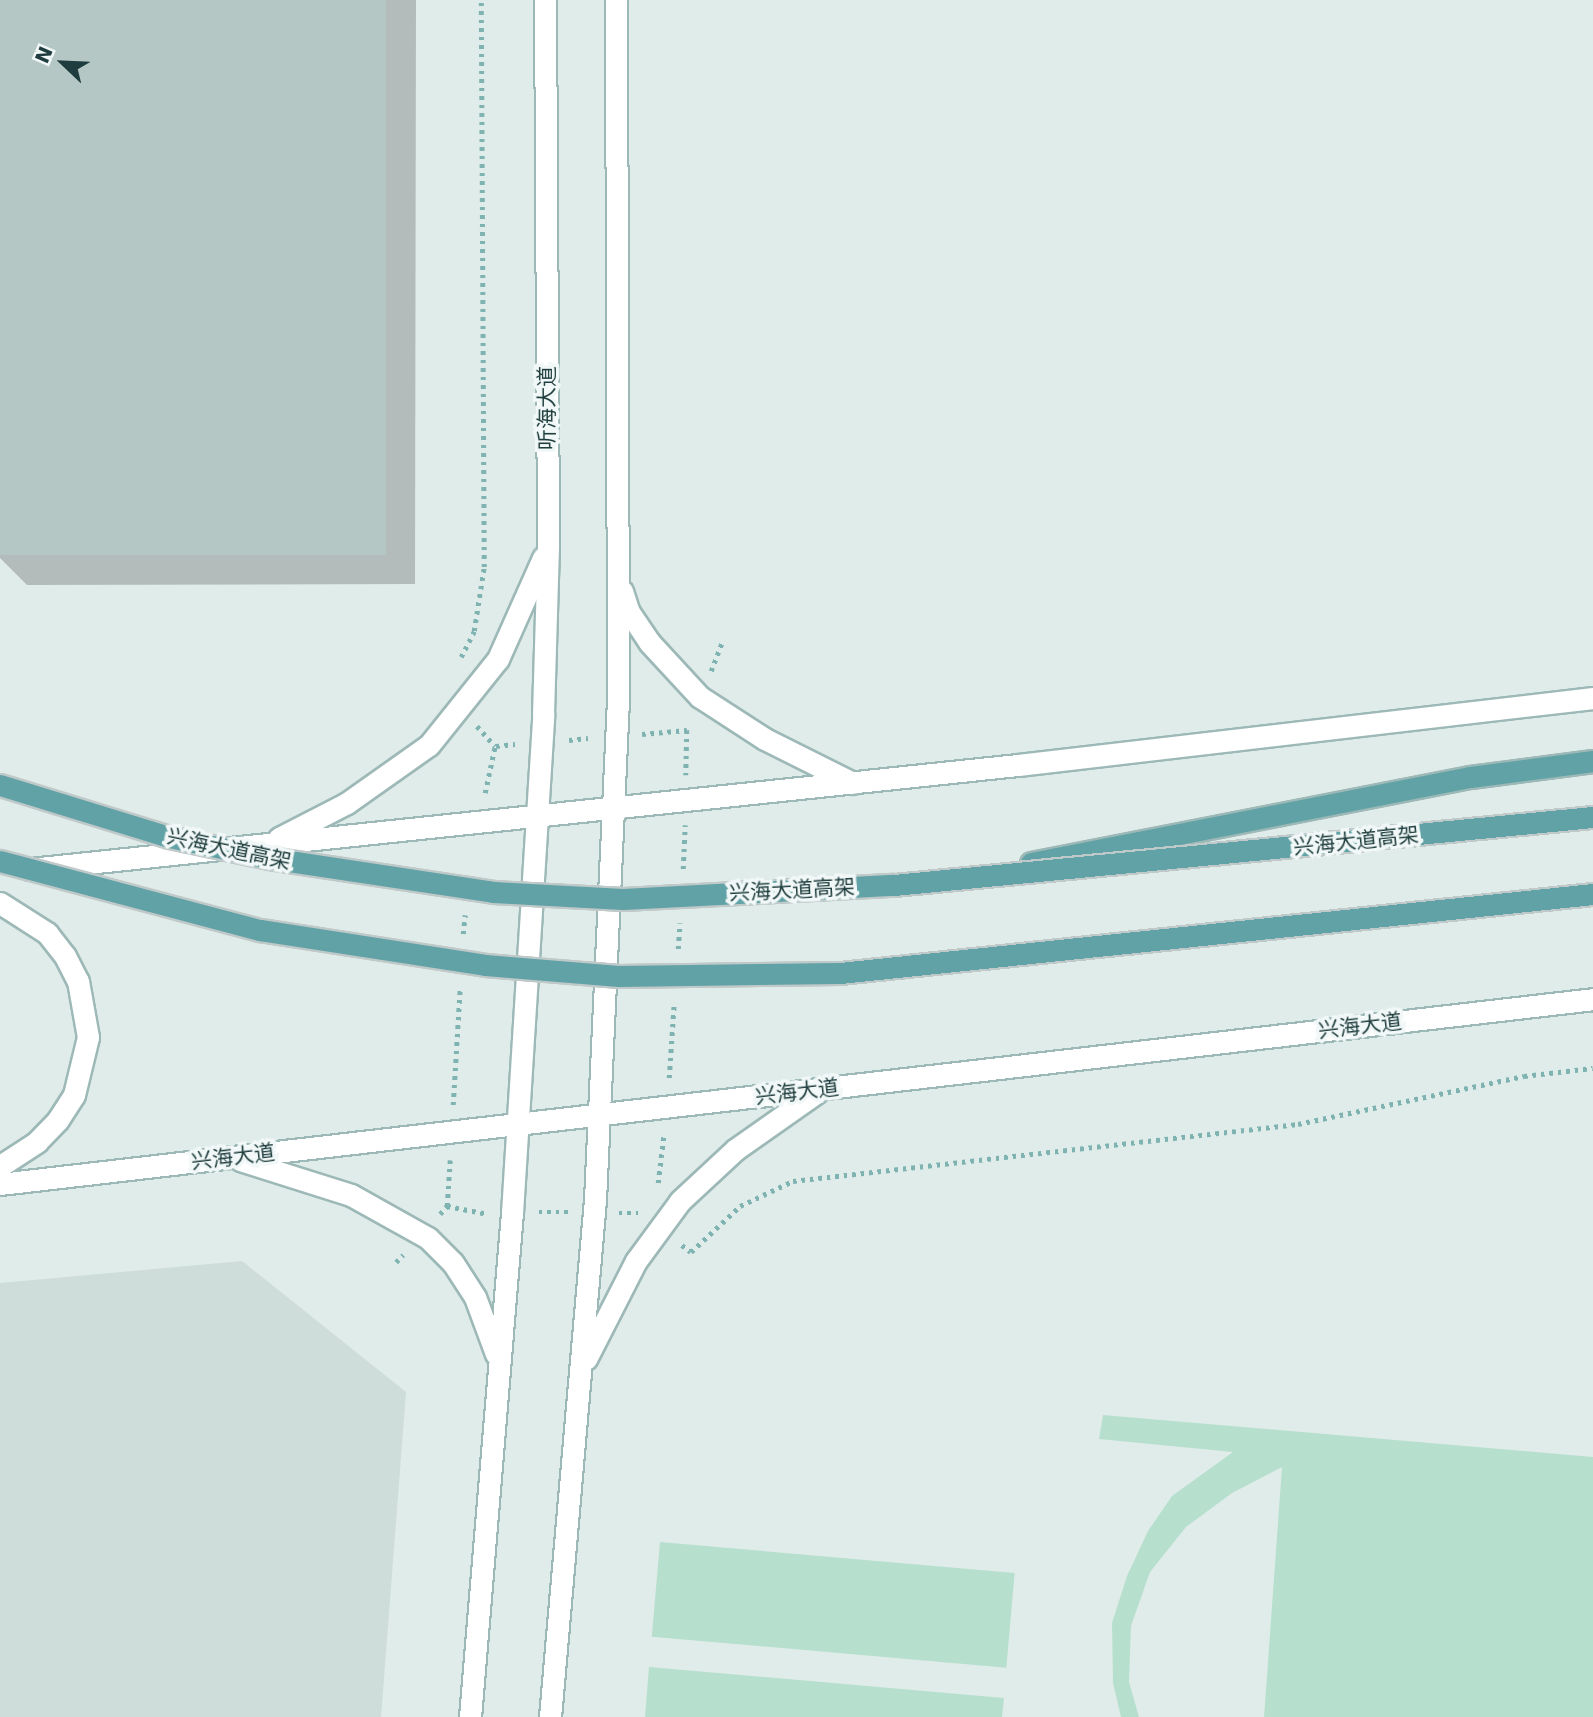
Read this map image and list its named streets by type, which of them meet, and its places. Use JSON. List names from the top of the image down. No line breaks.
{"streets":{"main road":["兴海大道高架"],"street":["听海大道","兴海大道"]},"crossings":[["听海大道","兴海大道"]],"north":"top left"}
